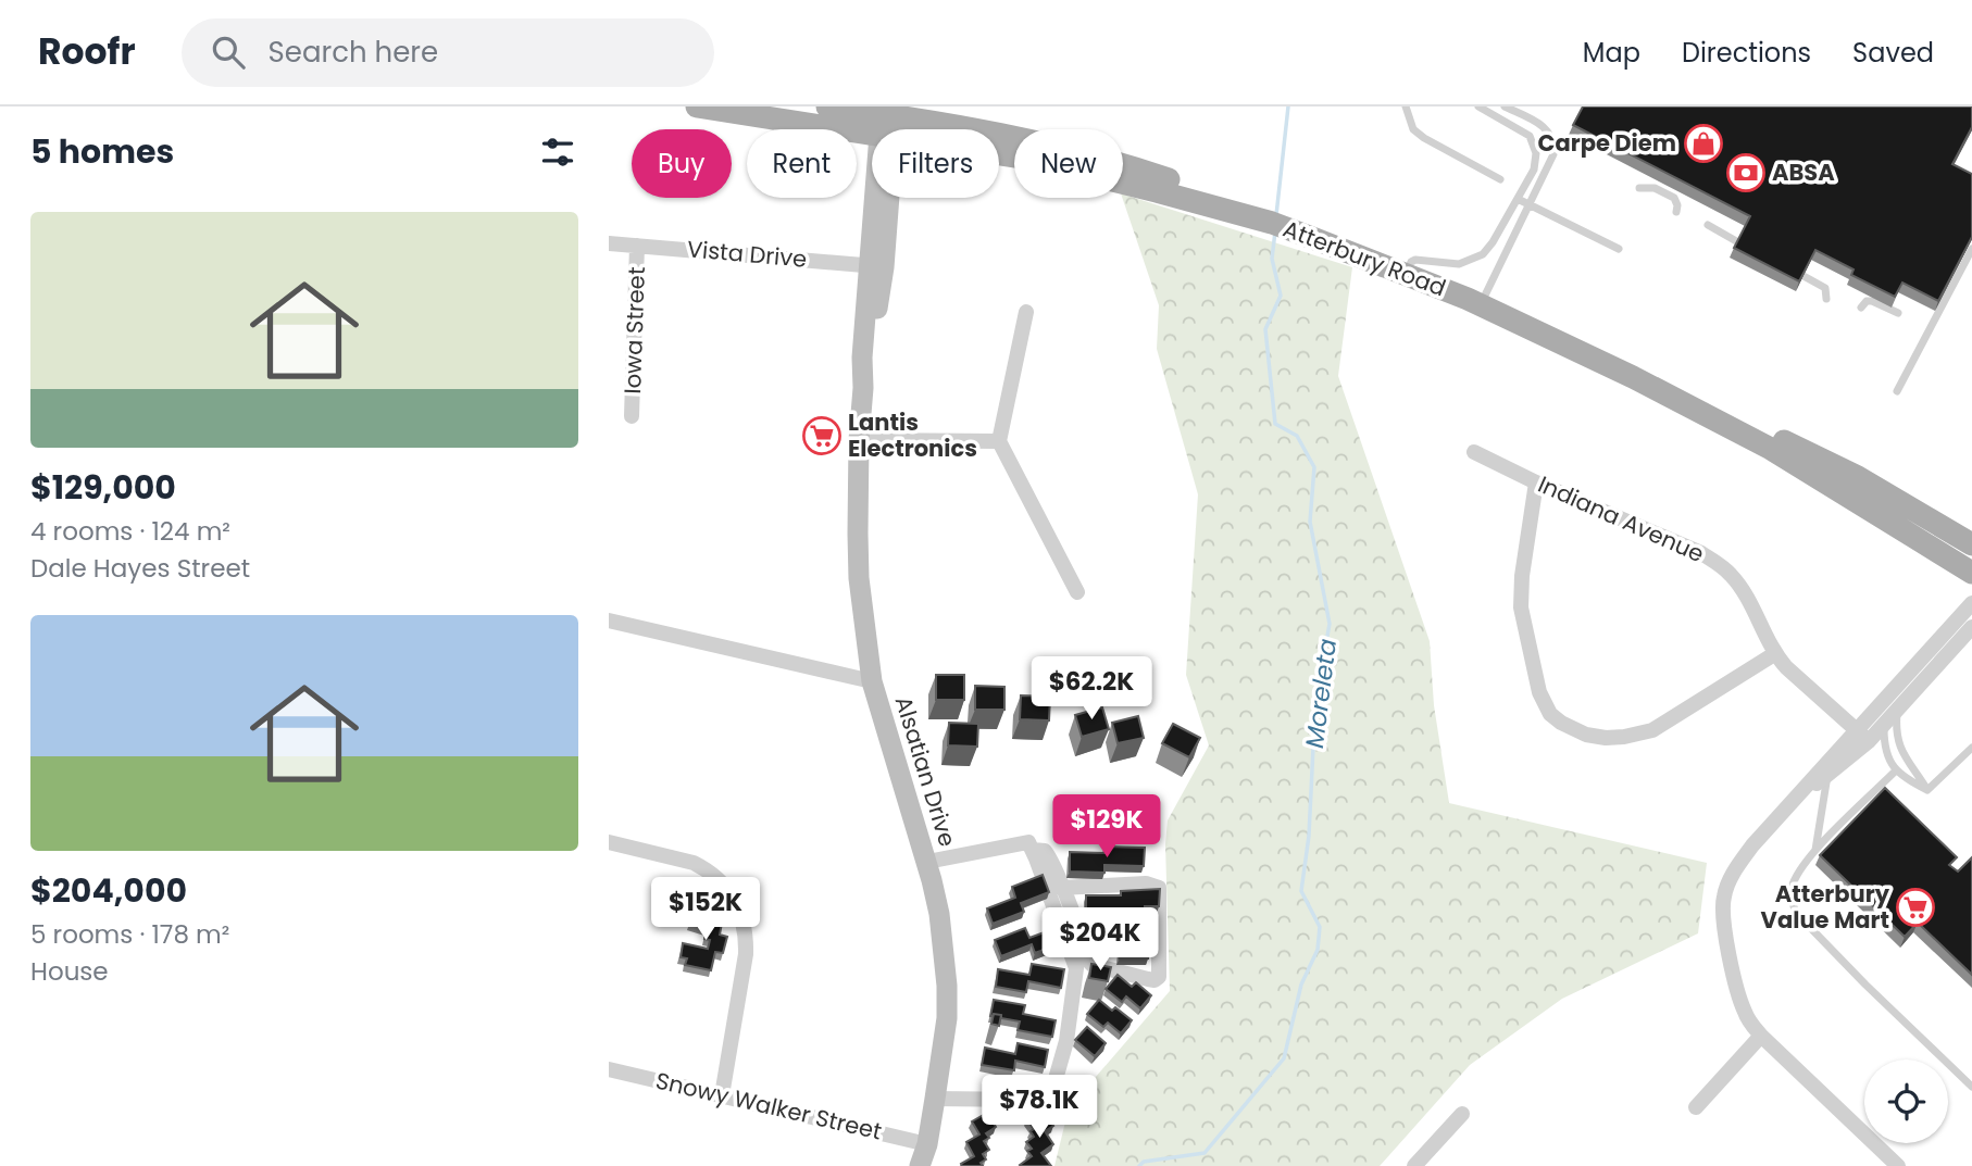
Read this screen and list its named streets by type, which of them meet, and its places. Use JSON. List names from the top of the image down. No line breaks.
{"streets":{"main road":["Atterbury Road"],"street":["Vista Drive","Iowa Street","Indiana Avenue","Alsatian Drive","Snowy Walker Street"]},"crossings":[["Vista Drive","Iowa Street"],["Vista Drive","Alsatian Drive"],["Atterbury Road","Alsatian Drive"],["Alsatian Drive","Snowy Walker Street"]],"water":["Moreleta"],"places":{"shop":["Carpe Diem"],"bank":["ABSA"],"supermarket":["Lantis Electronics","Atterbury Value Mart"]},"page":{"header":"Roofr","search":"Search here","nav":["Map","Directions","Saved"],"heading":"5 homes","chip":["Buy","Rent","Filters","New"],"list":[{"name":"$129,000","note":"4 rooms · 124 m² · Dale Hayes Street"},{"name":"$204,000","note":"5 rooms · 178 m² · House"}],"price":["$62.2K","$129K","$152K","$204K","$78.1K"]}}
